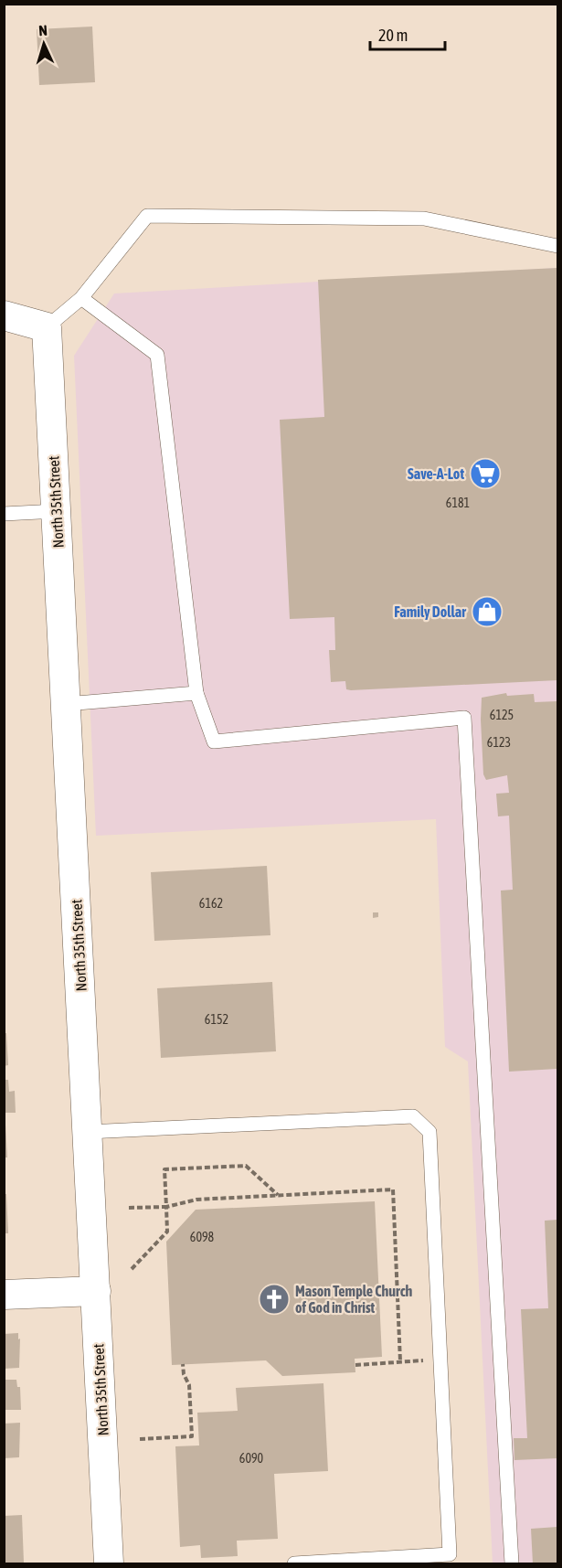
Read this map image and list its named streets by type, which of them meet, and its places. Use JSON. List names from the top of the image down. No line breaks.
{"streets":{"street":["North 35th Street"]},"places":{"supermarket":["Save-A-Lot"],"shop":["Family Dollar"],"church":["Mason Temple Church of God in Christ"]},"house_numbers":["6181","6125","6123","6162","6152","6098","6090"],"scale_bar":"20 m","north":"top"}
